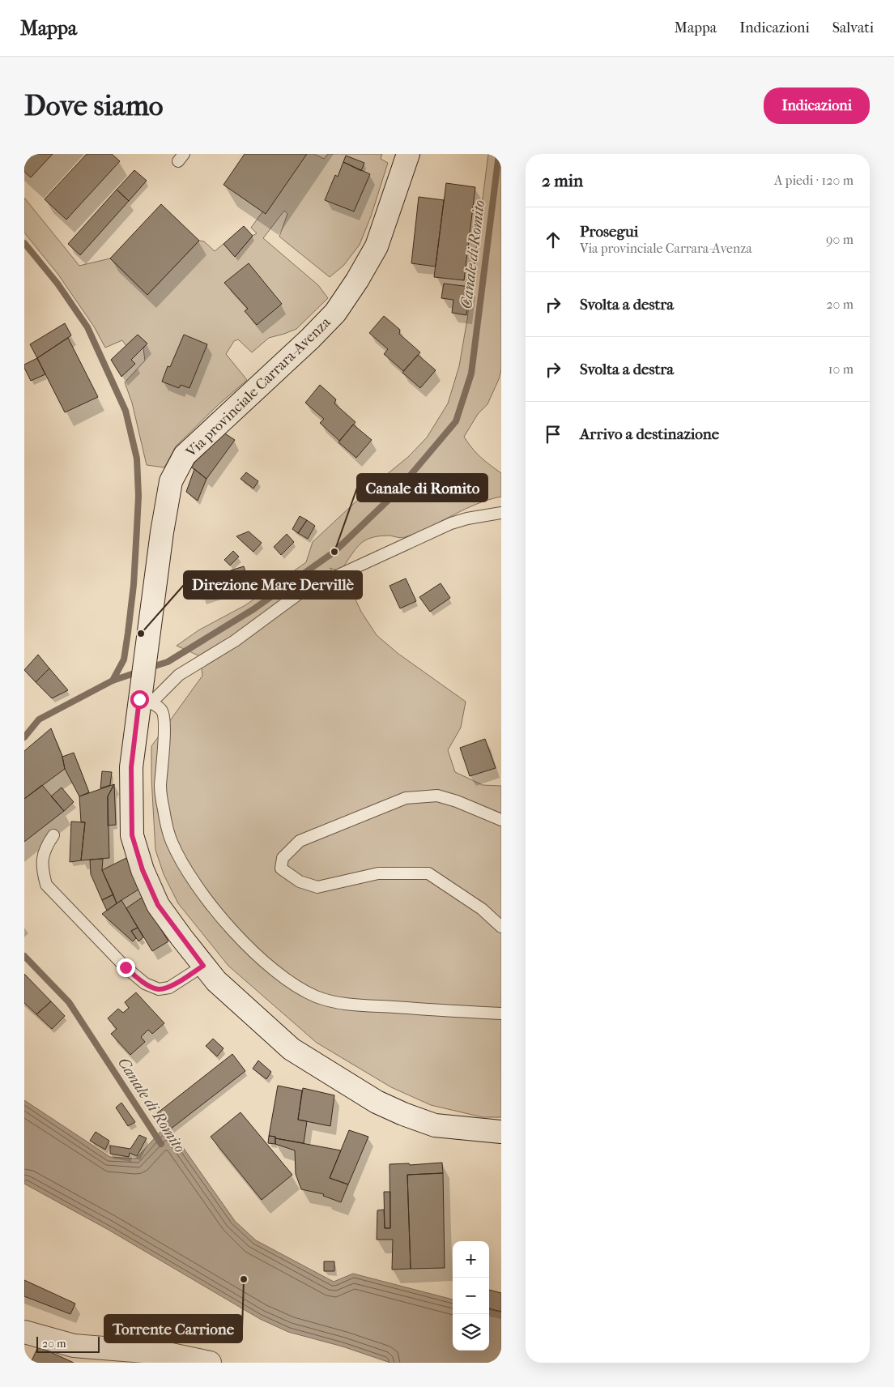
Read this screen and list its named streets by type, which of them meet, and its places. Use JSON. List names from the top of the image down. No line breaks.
{"streets":{"main road":["Via provinciale Carrara-Avenza"]},"water":["Canale di Romito"],"places":["Canale di Romito","Direzione Mare Dervillè","Torrente Carrione"],"scale_bar":"20 m","page":{"header":"Mappa","nav":["Mappa","Indicazioni","Salvati"],"buttons":"Indicazioni","title":"Dove siamo","heading":["2 min","A piedi · 120 m"],"list":[["Prosegui","Via provinciale Carrara-Avenza","90 m"],["Svolta a destra","20 m"],["Svolta a destra","10 m"],"Arrivo a destinazione"],"map_buttons":["+","−"],"scale":"20 m"}}
